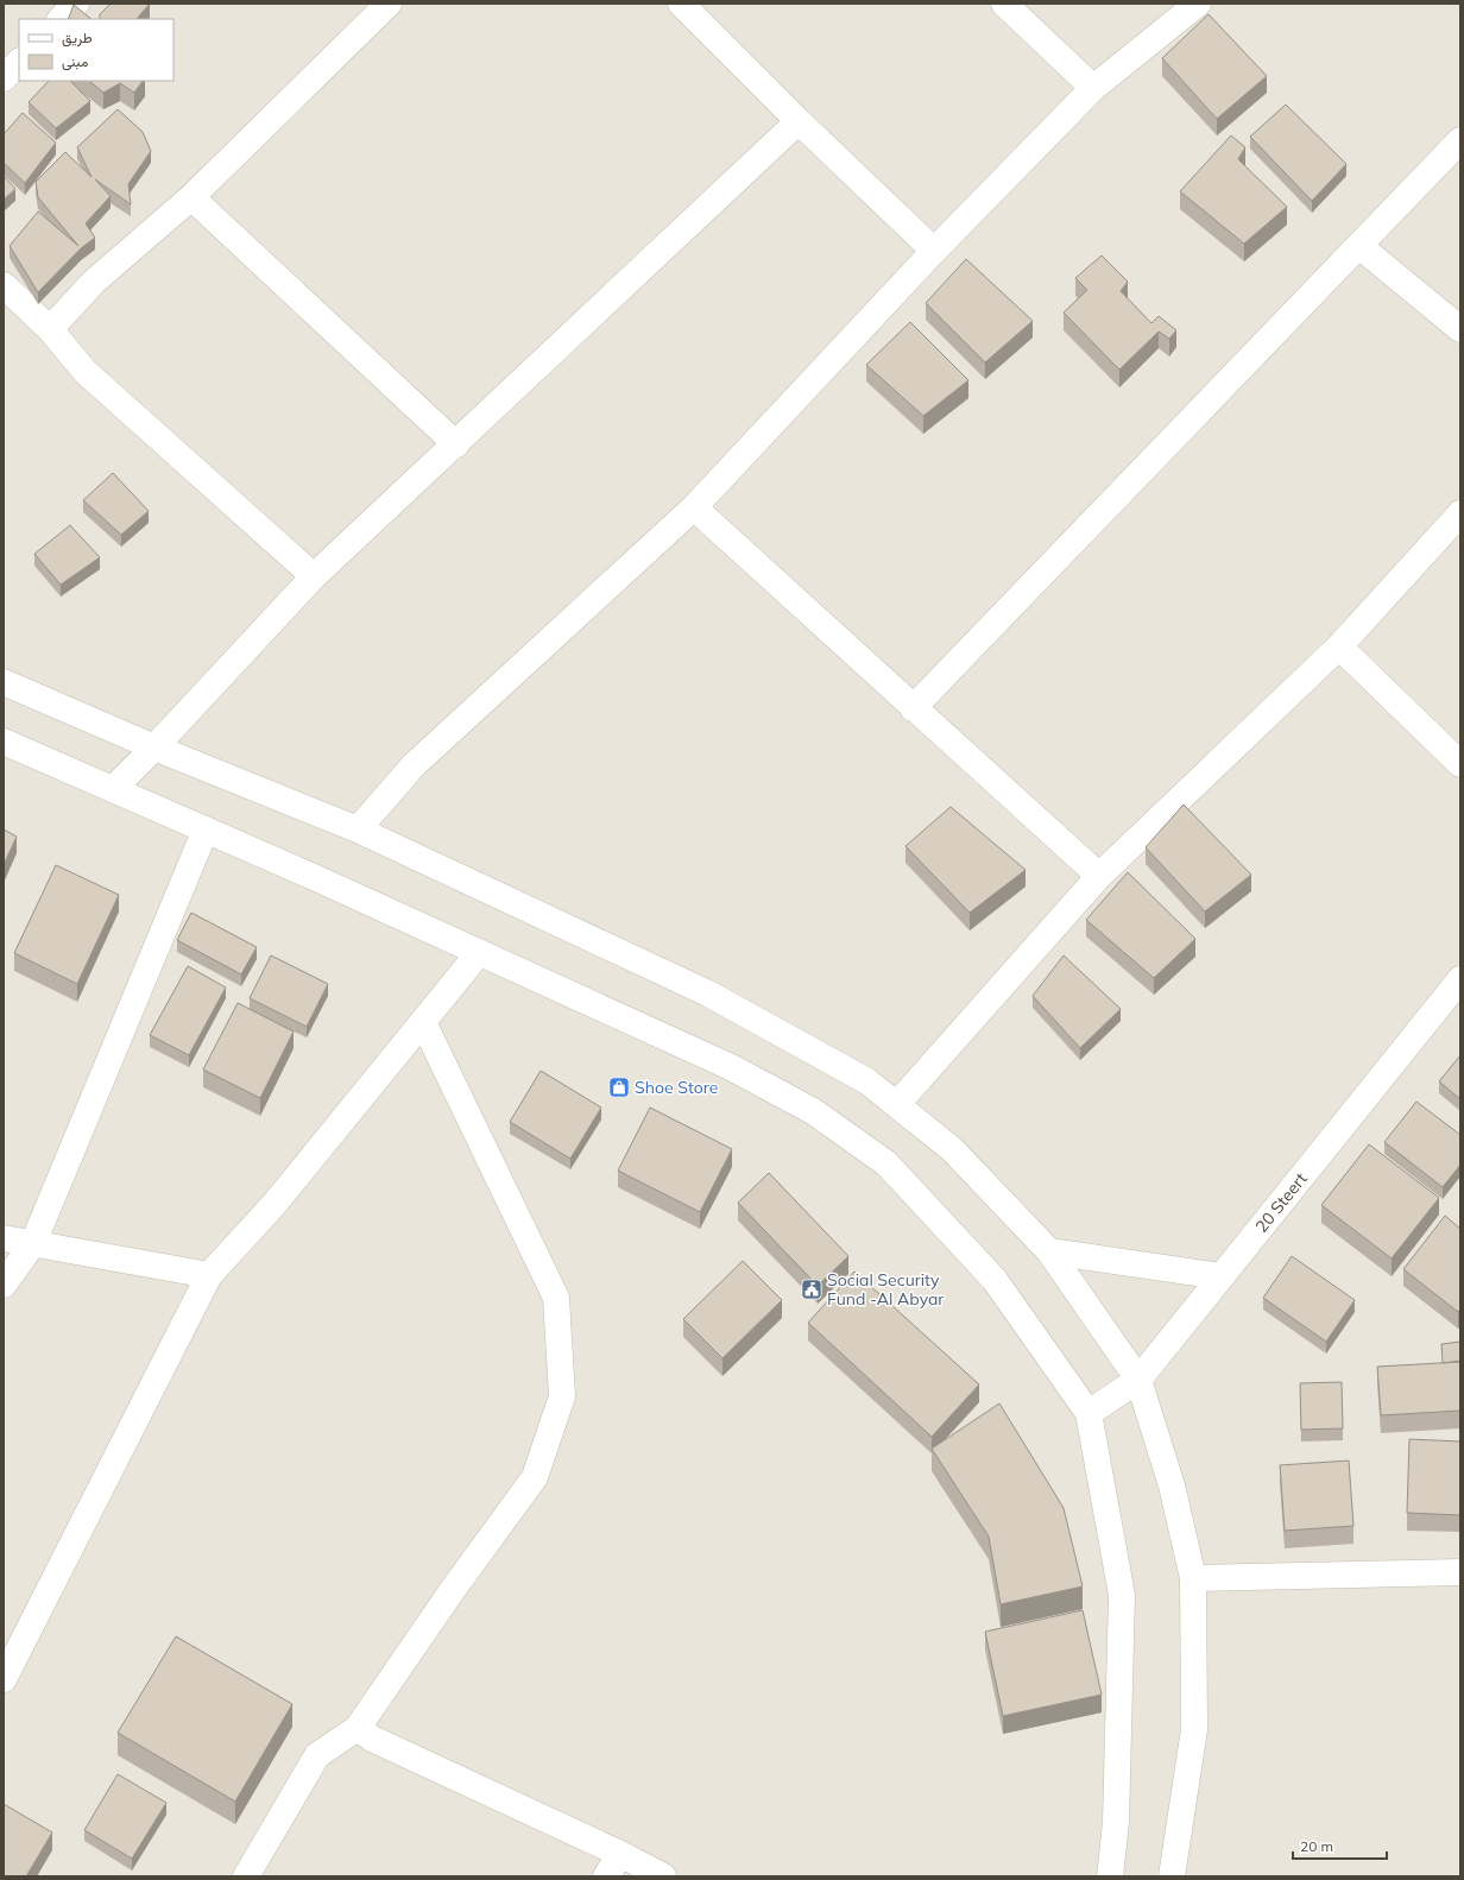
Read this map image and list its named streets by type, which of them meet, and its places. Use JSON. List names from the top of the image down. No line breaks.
{"streets":{"street":["20 Steert"]},"places":{"shop":["Shoe Store"],"public building":["Social Security Fund -Al Abyar"]},"legend":["طريق","مبنى"],"scale_bar":"20 m"}
